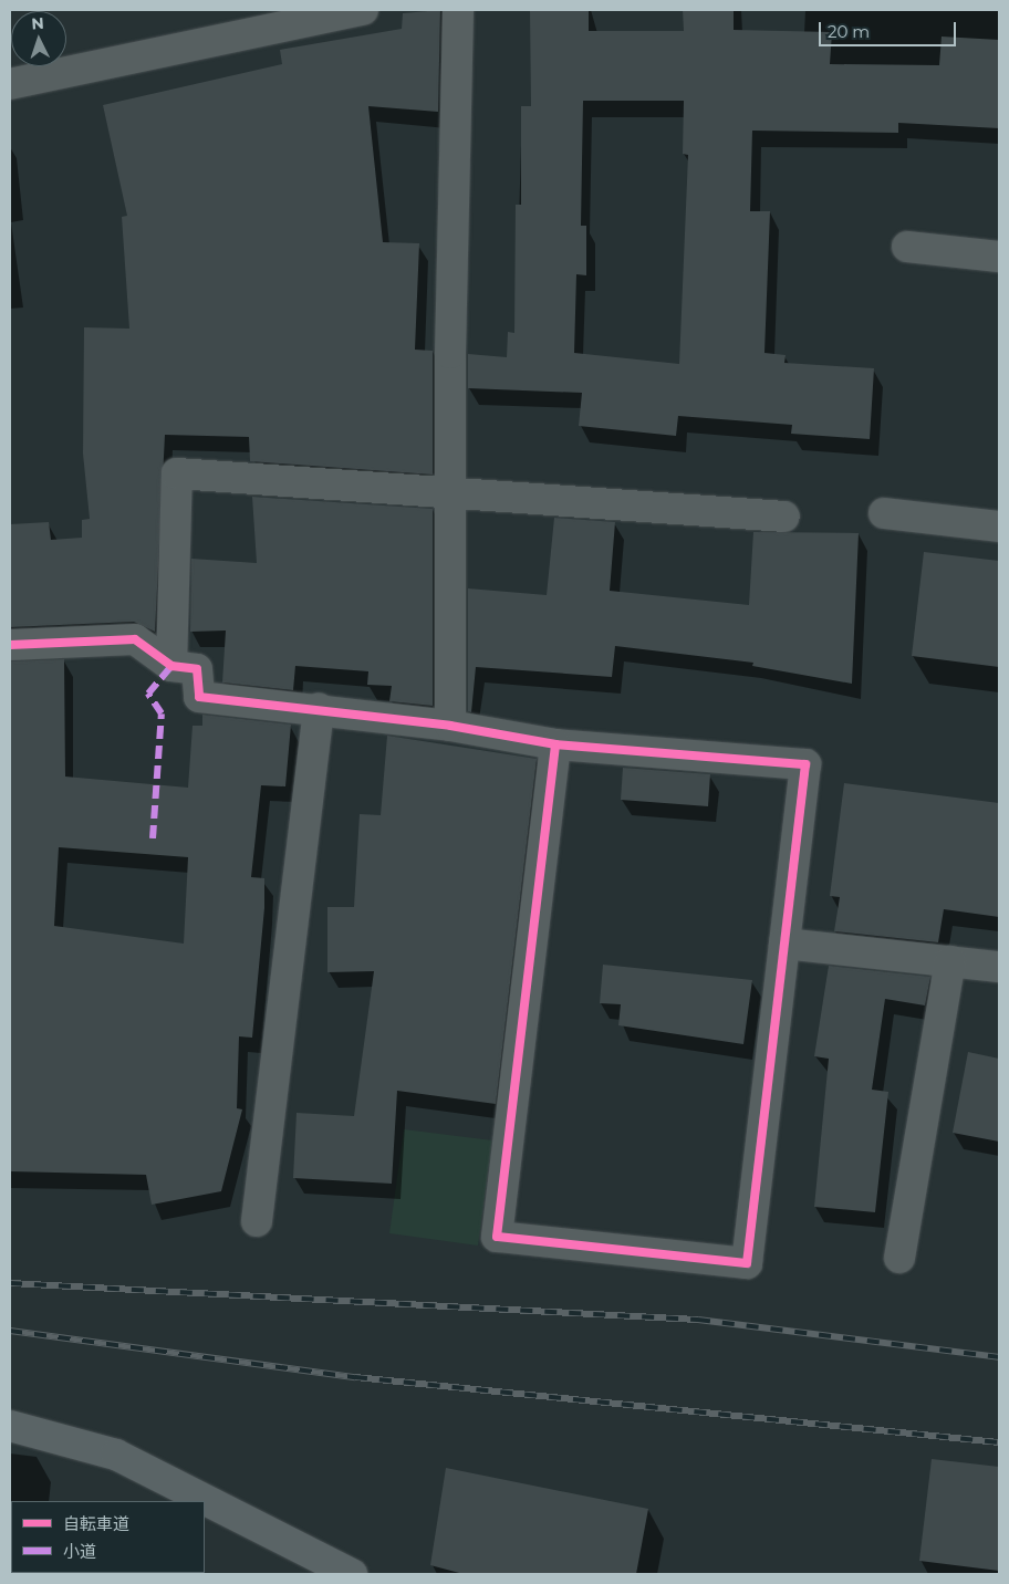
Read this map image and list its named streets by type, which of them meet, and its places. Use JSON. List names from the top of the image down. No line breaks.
{"legend":["自転車道","小道"],"scale_bar":"20 m","north":"top"}
